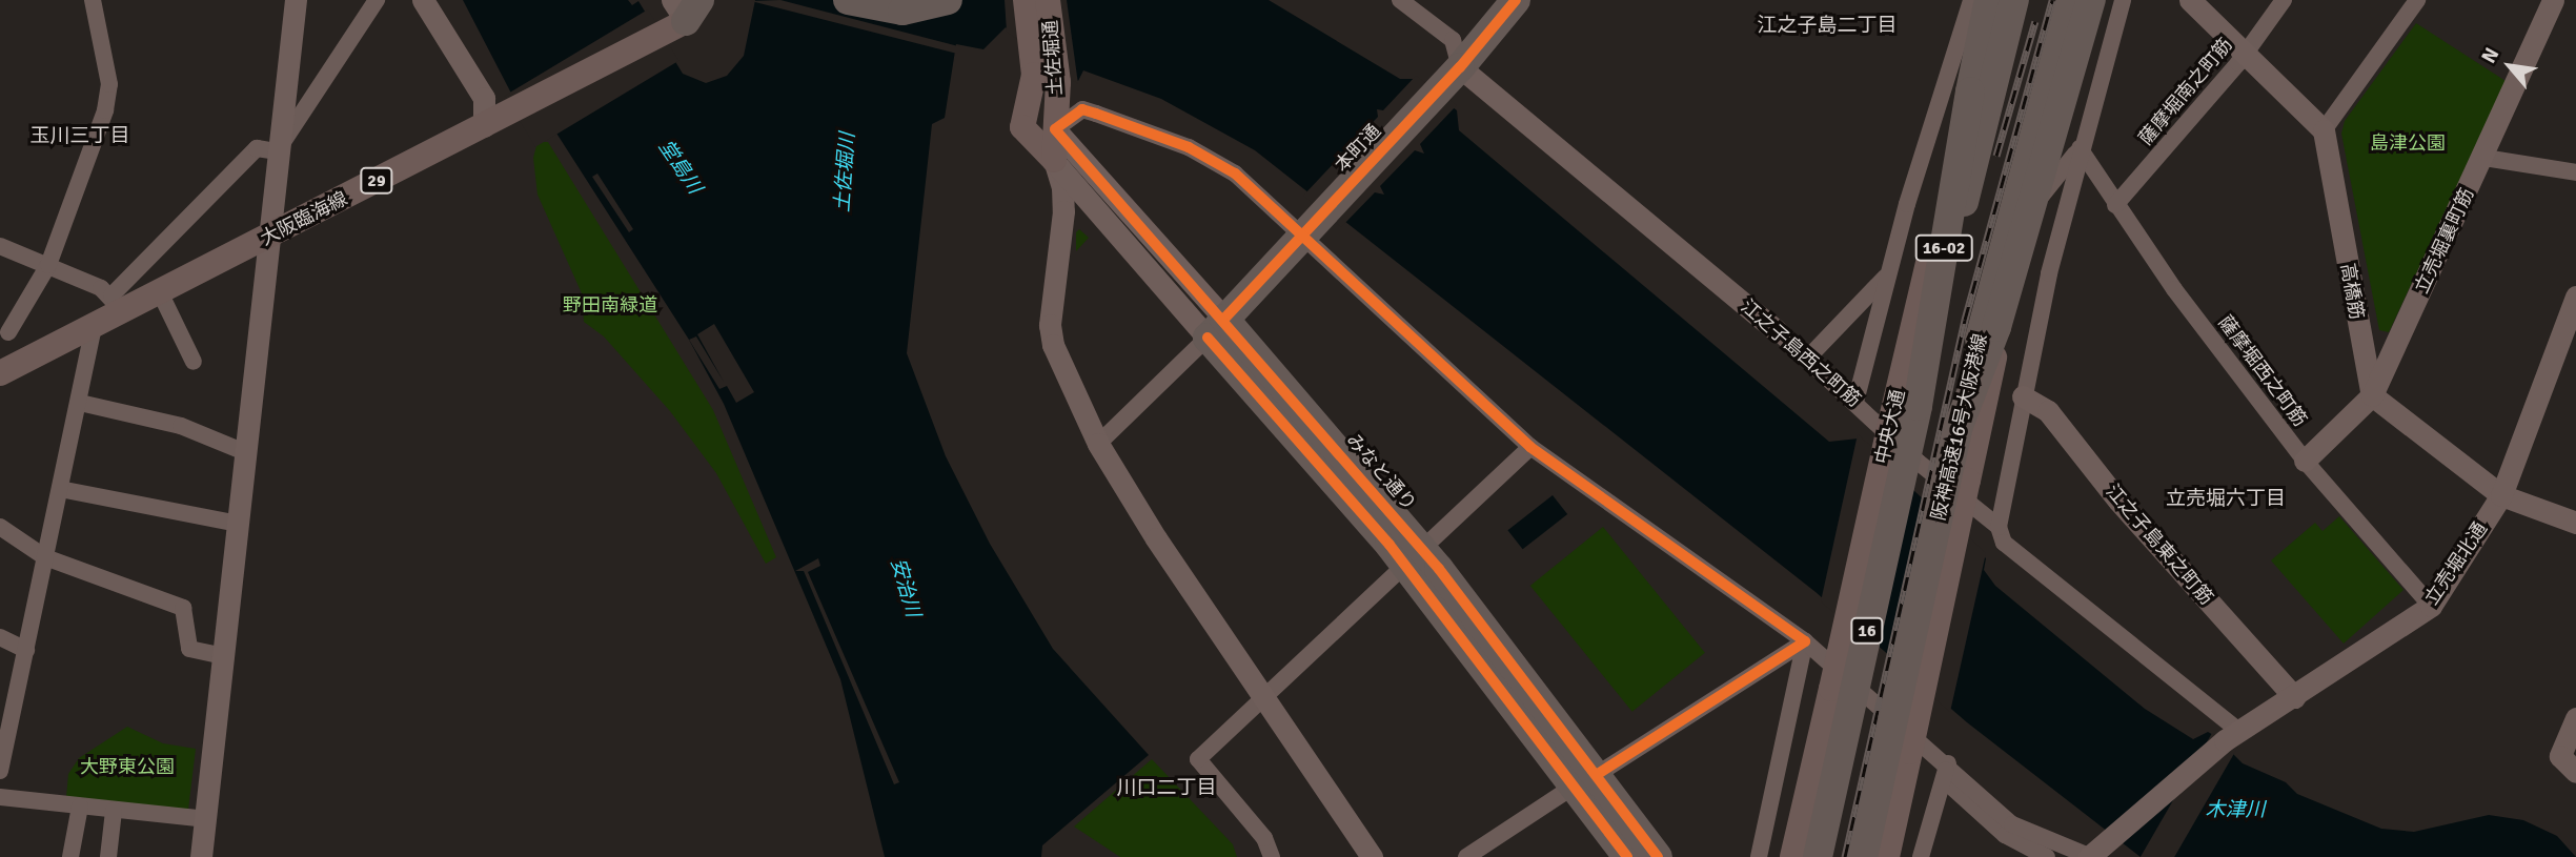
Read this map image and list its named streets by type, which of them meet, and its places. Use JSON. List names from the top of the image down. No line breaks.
{"streets":{"highway":["本町通","16-02","阪神高速16号大阪港線","みなと通り","16"],"main road":["土佐堀通","29","大阪臨海線","中央大通"],"street":["薩摩堀南之町筋","立売堀裏町筋","高橋筋","江之子島西之町筋","薩摩堀西之町筋","江之子島東之町筋","立売堀北通"]},"crossings":[["土佐堀通","みなと通り"],["薩摩堀南之町筋","薩摩堀西之町筋"],["本町通","江之子島西之町筋"],["本町通","みなと通り"],["立売堀裏町筋","高橋筋"],["立売堀裏町筋","薩摩堀西之町筋"],["16-02","中央大通"],["16-02","16"],["江之子島西之町筋","立売堀北通"],["薩摩堀西之町筋","立売堀北通"],["中央大通","16"],["江之子島東之町筋","立売堀北通"]],"districts":["江之子島二丁目","玉川三丁目","立売堀六丁目","川口二丁目"],"water":["堂島川","土佐堀川","安治川","木津川"],"parks":["島津公園","野田南緑道","大野東公園"],"north":"top left"}
